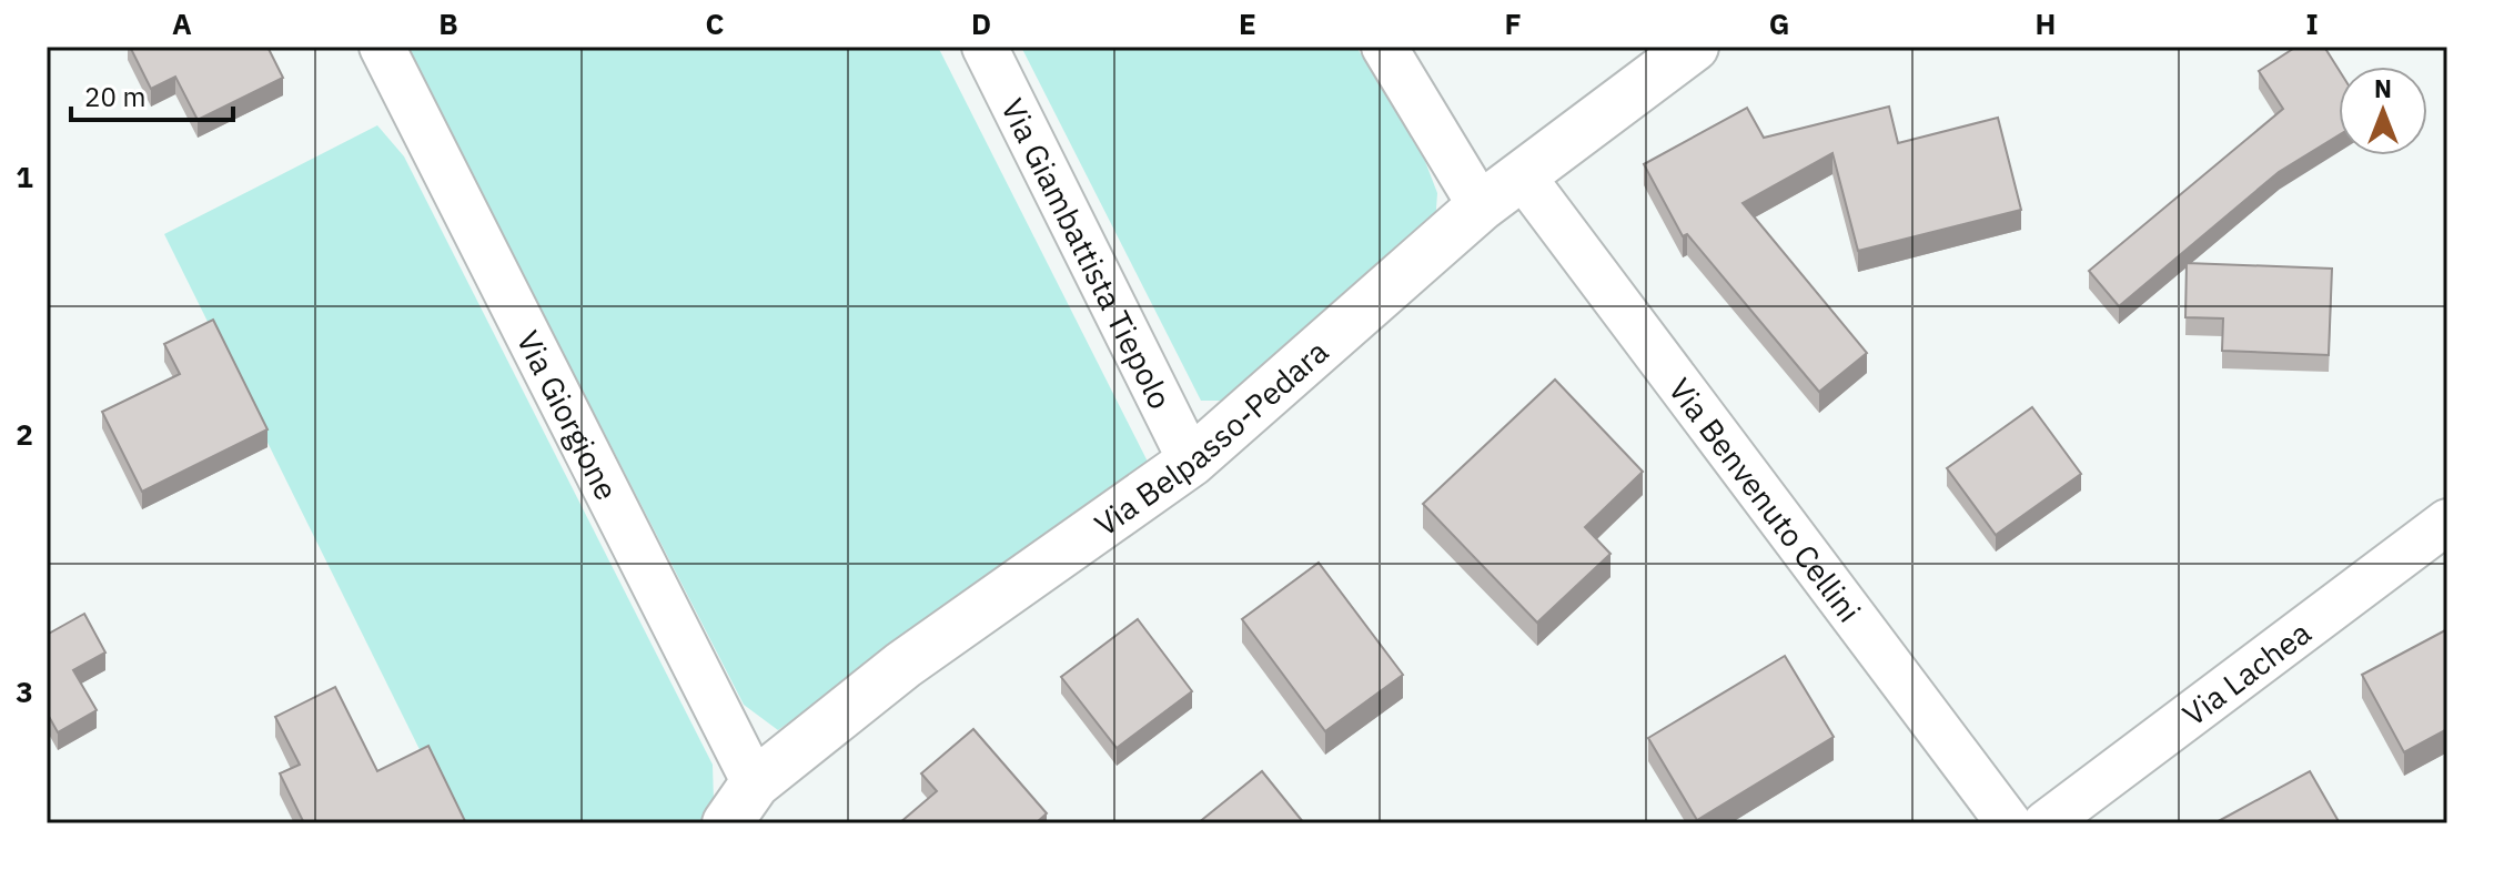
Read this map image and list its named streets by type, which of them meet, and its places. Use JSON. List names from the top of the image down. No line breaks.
{"streets":{"street":["Via Giambattista Tiepolo","Via Giorgione","Via Belpasso-Pedara","Via Benvenuto Cellini","Via Lachea"]},"crossings":[["Via Giambattista Tiepolo","Via Belpasso-Pedara"],["Via Giorgione","Via Belpasso-Pedara"],["Via Belpasso-Pedara","Via Benvenuto Cellini"]],"scale_bar":"20 m","north":"top","grid":{"columns":["A","B","C","D","E","F","G","H","I"],"rows":["1","2","3"]}}
